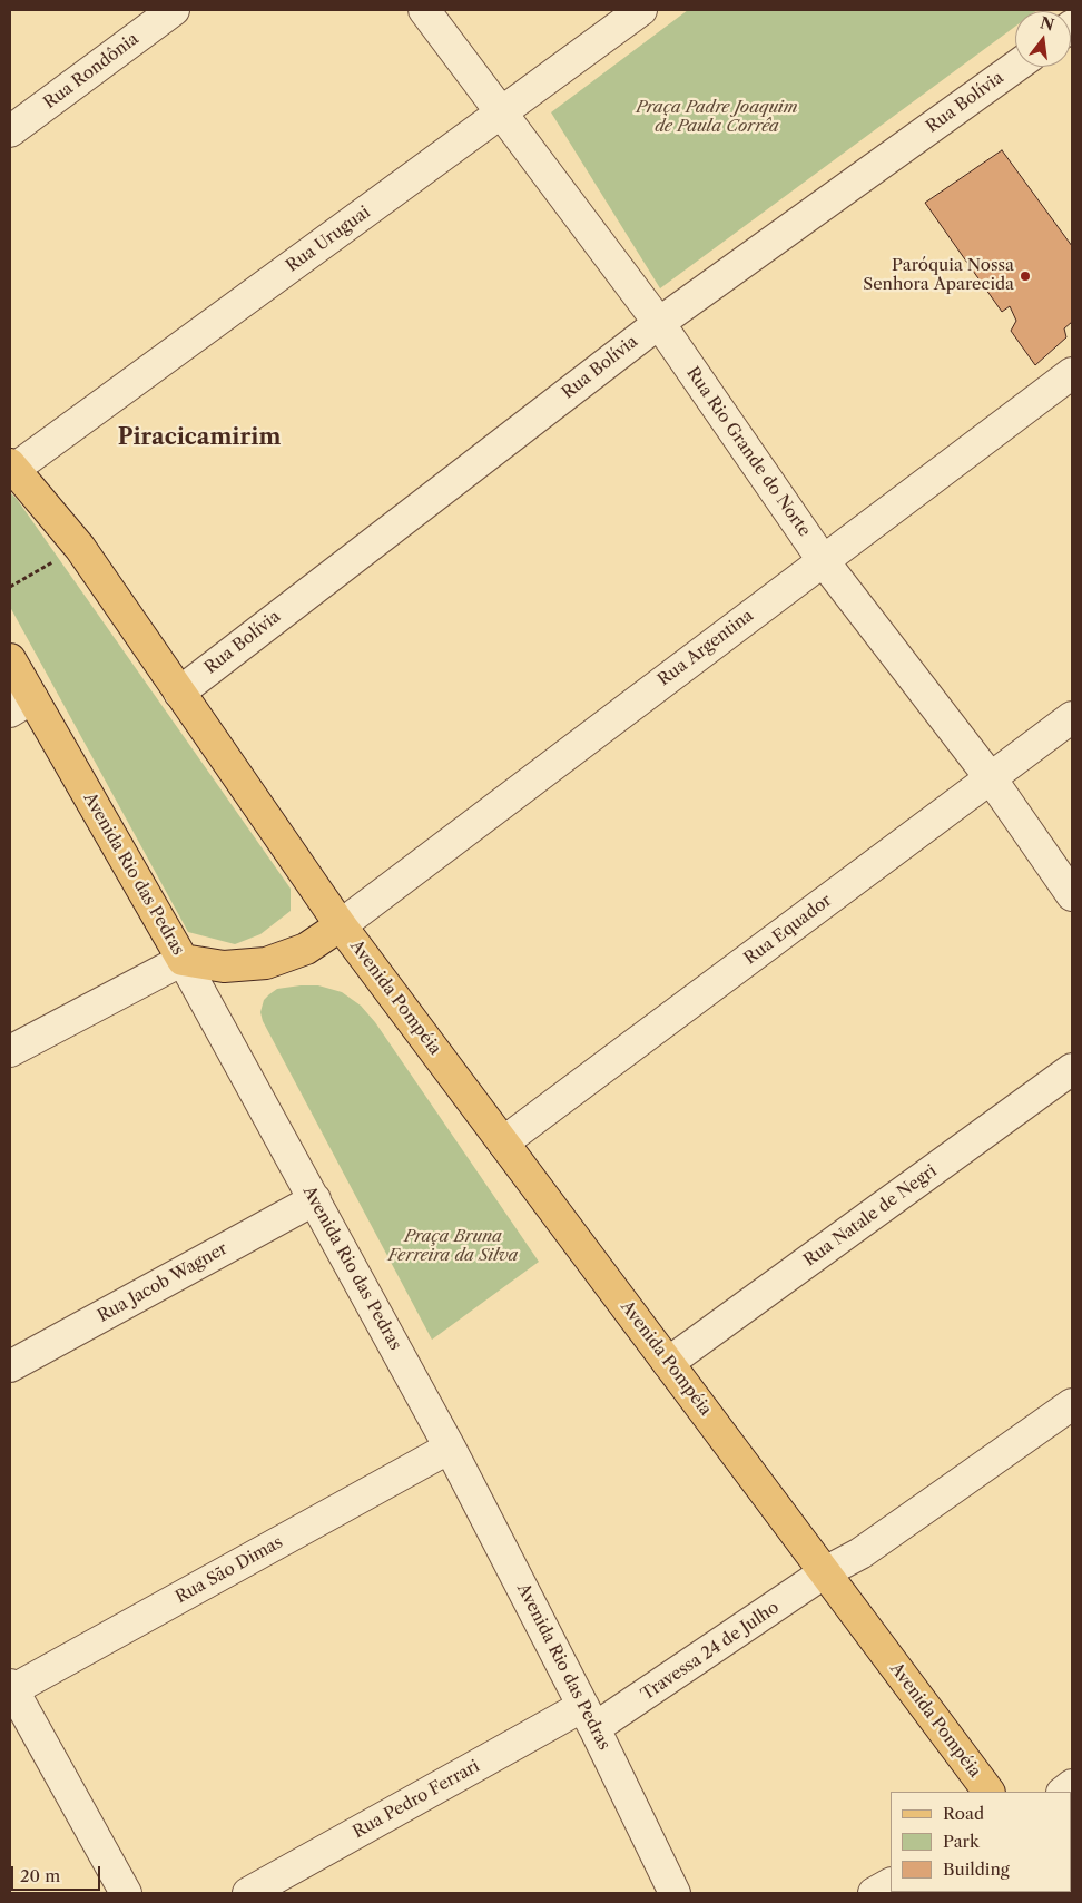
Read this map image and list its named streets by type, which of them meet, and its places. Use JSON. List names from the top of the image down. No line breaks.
{"streets":{"main road":["Avenida Rio das Pedras","Avenida Pompéia"],"street":["Rua Rondônia","Rua Bolívia","Rua Uruguai","Rua Rio Grande do Norte","Rua Argentina","Rua Equador","Rua Natale de Negri","Rua Jacob Wagner","Rua São Dimas","Travessa 24 de Julho","Rua Pedro Ferrari"]},"crossings":[["Rua Bolívia","Rua Rio Grande do Norte"],["Rua Uruguai","Rua Rio Grande do Norte"],["Rua Rio Grande do Norte","Rua Argentina"],["Rua Rio Grande do Norte","Rua Equador"],["Rua Argentina","Avenida Pompéia"],["Avenida Rio das Pedras","Rua Jacob Wagner"],["Avenida Rio das Pedras","Rua São Dimas"],["Avenida Rio das Pedras","Travessa 24 de Julho"],["Avenida Rio das Pedras","Rua Pedro Ferrari"],["Rua Equador","Avenida Pompéia"],["Avenida Pompéia","Rua Natale de Negri"],["Avenida Pompéia","Travessa 24 de Julho"],["Travessa 24 de Julho","Rua Pedro Ferrari"]],"districts":["Piracicamirim"],"parks":["Praça Padre Joaquim de Paula Corrêa","Praça Bruna Ferreira da Silva"],"places":["Paróquia Nossa Senhora Aparecida"],"legend":["Road","Park","Building"],"scale_bar":"20 m","north":"top"}
